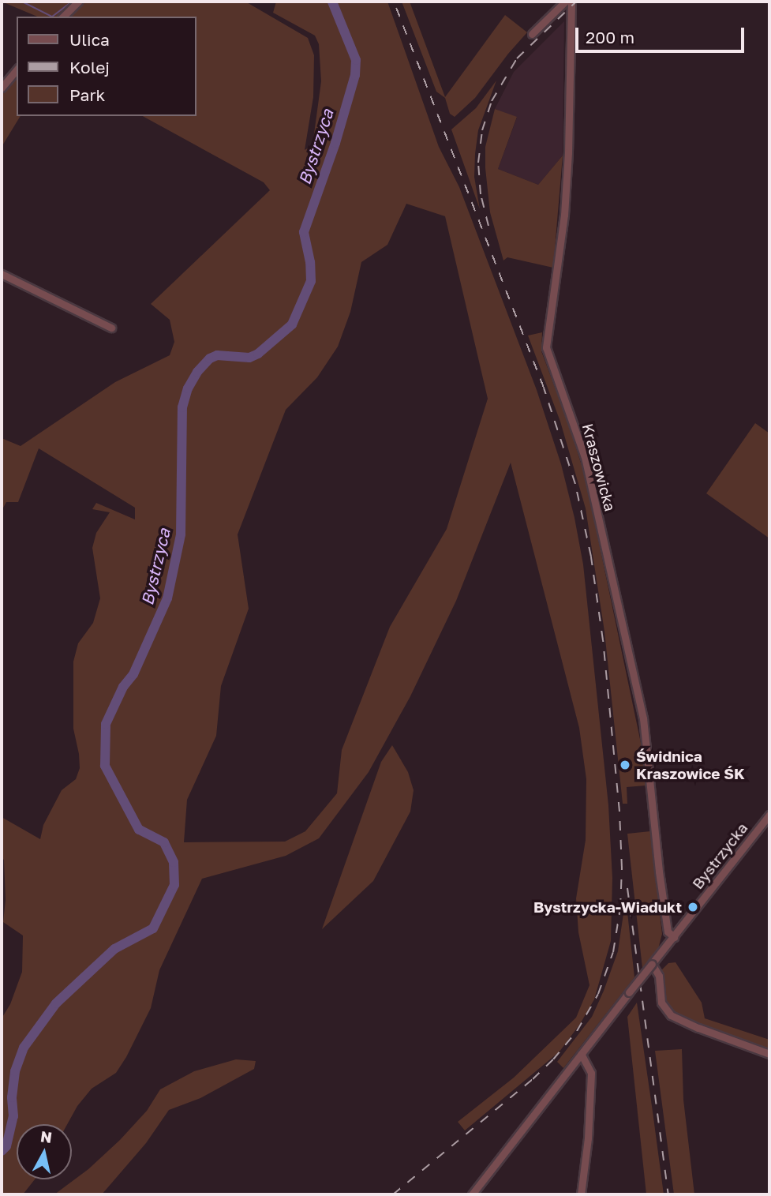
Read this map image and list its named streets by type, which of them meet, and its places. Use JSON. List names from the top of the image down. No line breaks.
{"streets":{"street":["Kraszowicka","Bystrzycka"]},"crossings":[["Kraszowicka","Bystrzycka"]],"water":["Bystrzyca"],"places":["Świdnica Kraszowice ŚK","Bystrzycka-Wiadukt"],"legend":["Ulica","Kolej","Park"],"scale_bar":"200 m","north":"top"}
